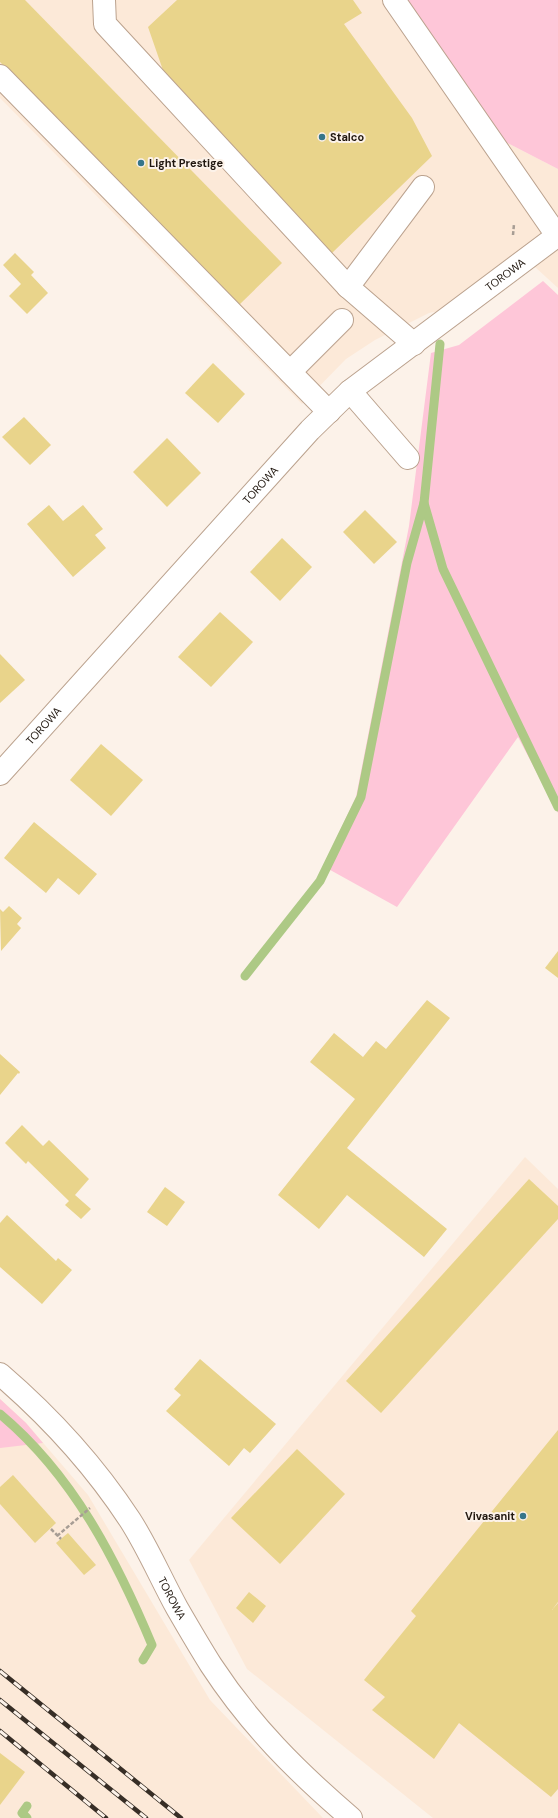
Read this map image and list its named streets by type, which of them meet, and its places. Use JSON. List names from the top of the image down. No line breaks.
{"streets":{"street":["TOROWA"]},"places":["Stalco","Light Prestige","Vivasanit"]}
